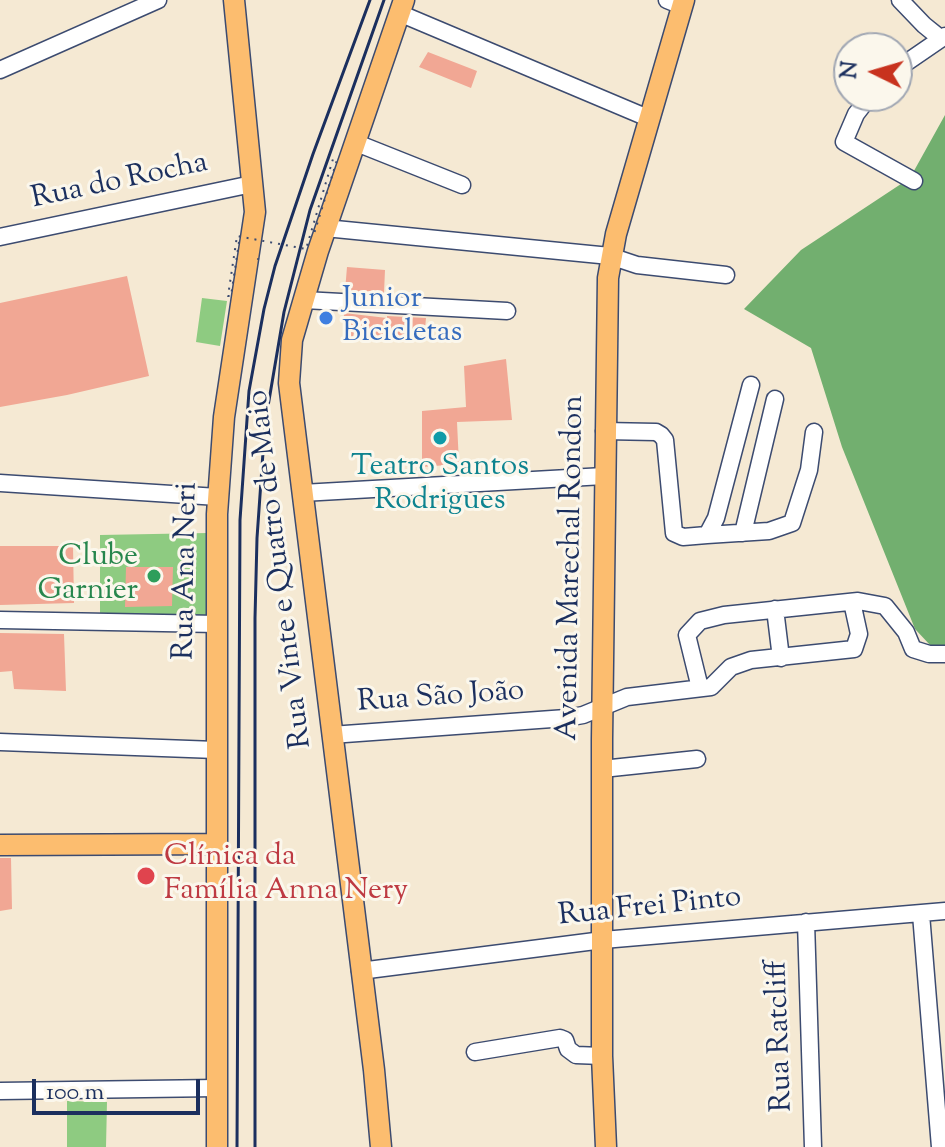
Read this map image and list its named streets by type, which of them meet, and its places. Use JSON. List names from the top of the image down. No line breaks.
{"streets":{"main road":["Avenida Marechal Rondon","Rua Vinte e Quatro de Maio","Rua Ana Neri"],"street":["Rua do Rocha","Rua São João","Rua Frei Pinto","Rua Ratcliff"]},"crossings":[["Rua do Rocha","Rua Ana Neri"],["Avenida Marechal Rondon","Rua São João"],["Avenida Marechal Rondon","Rua Frei Pinto"],["Rua Vinte e Quatro de Maio","Rua São João"],["Rua Vinte e Quatro de Maio","Rua Frei Pinto"],["Rua Frei Pinto","Rua Ratcliff"]],"places":["Junior Bicicletas","Teatro Santos Rodrigues","Clube Garnier","Clínica da Família Anna Nery"],"scale_bar":"100 m","north":"left"}
